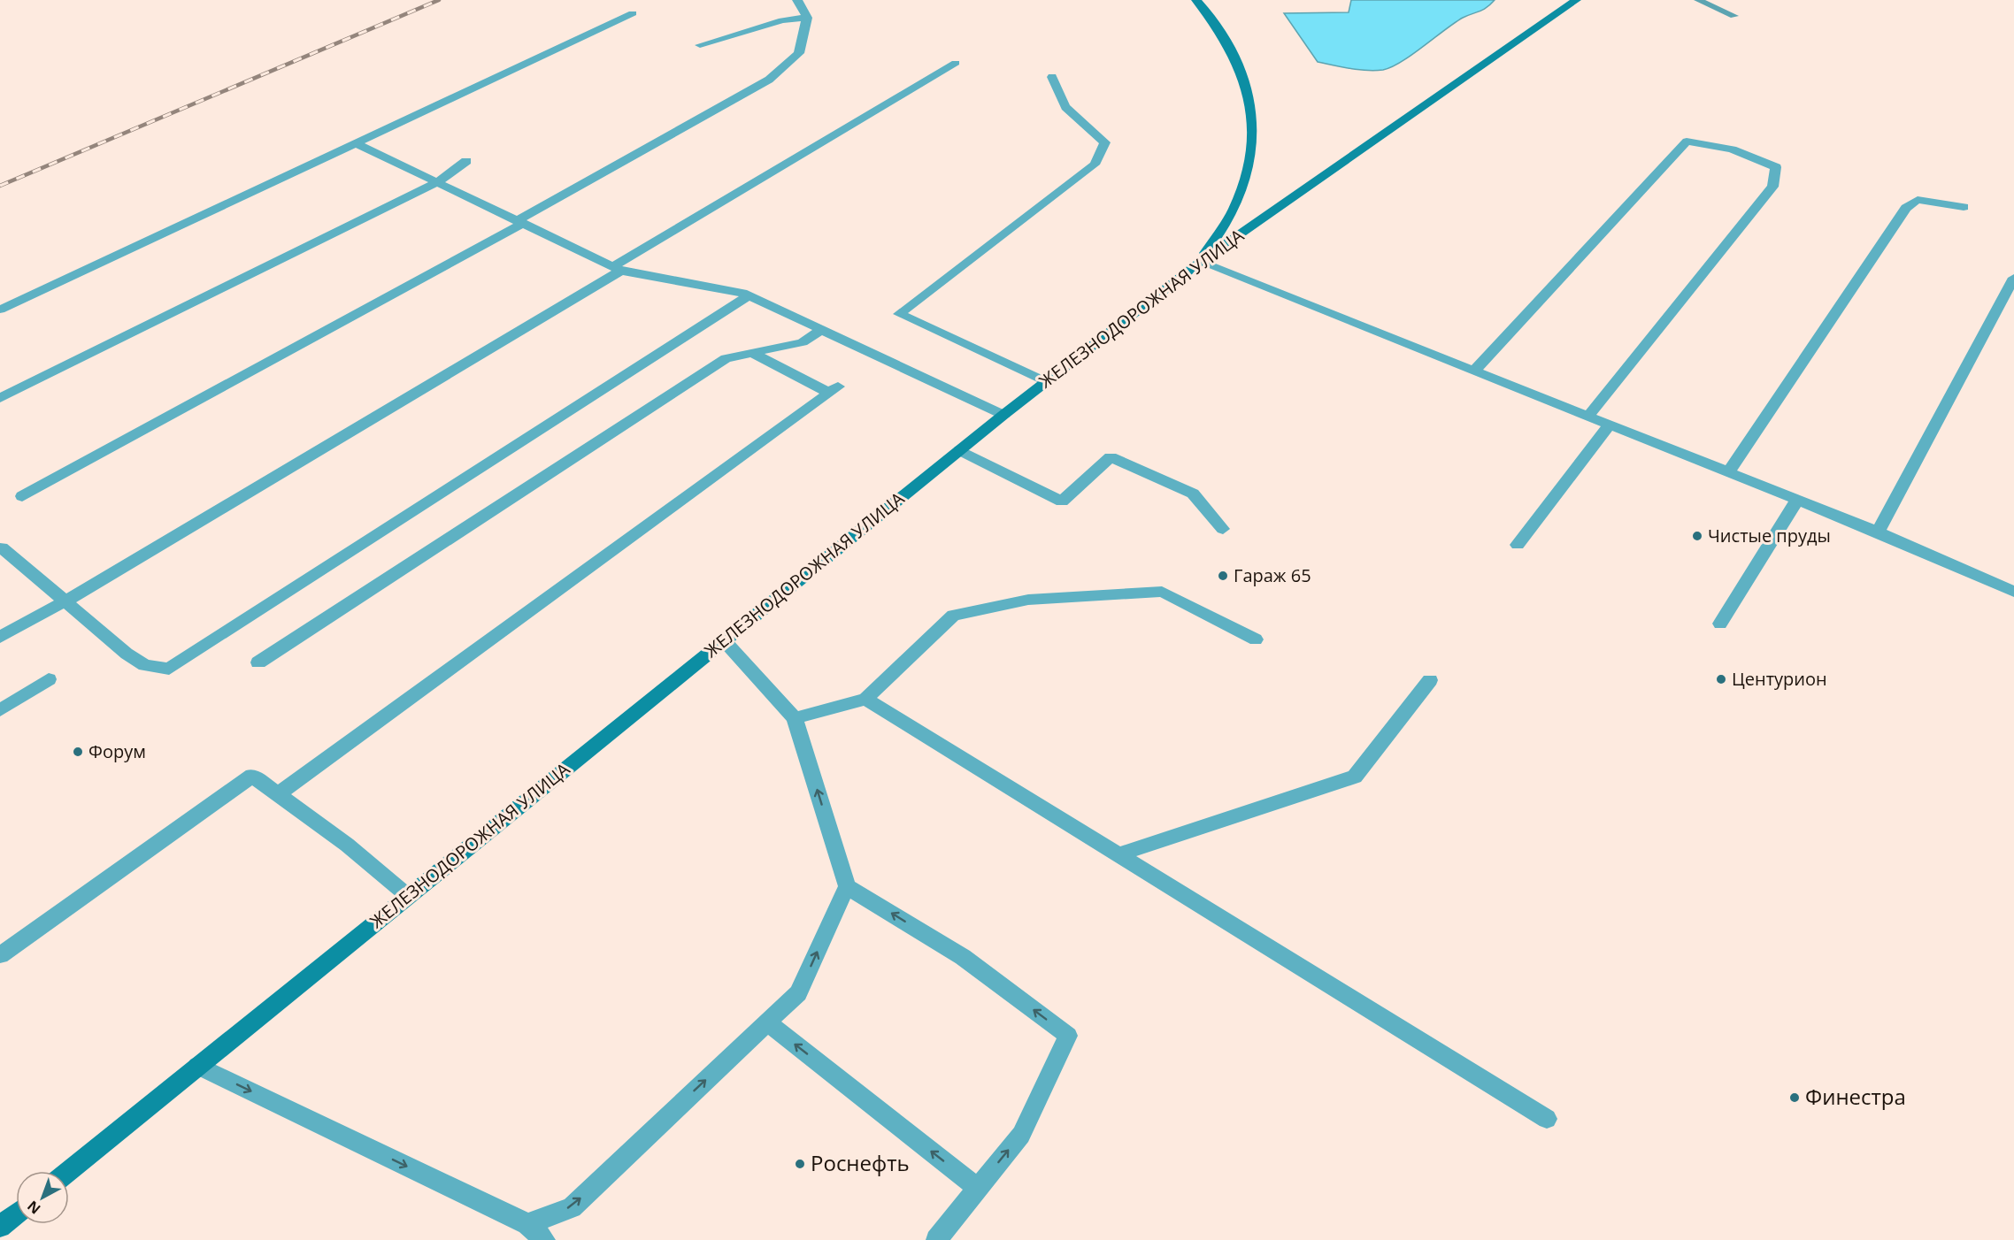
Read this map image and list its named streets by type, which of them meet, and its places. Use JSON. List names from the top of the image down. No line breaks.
{"streets":{"main road":["ЖЕЛЕЗНОДОРОЖНАЯ УЛИЦА"]},"places":["Чистые пруды","Гараж 65","Центурион","Форум","Финестра","Роснефть"],"north":"bottom left"}
